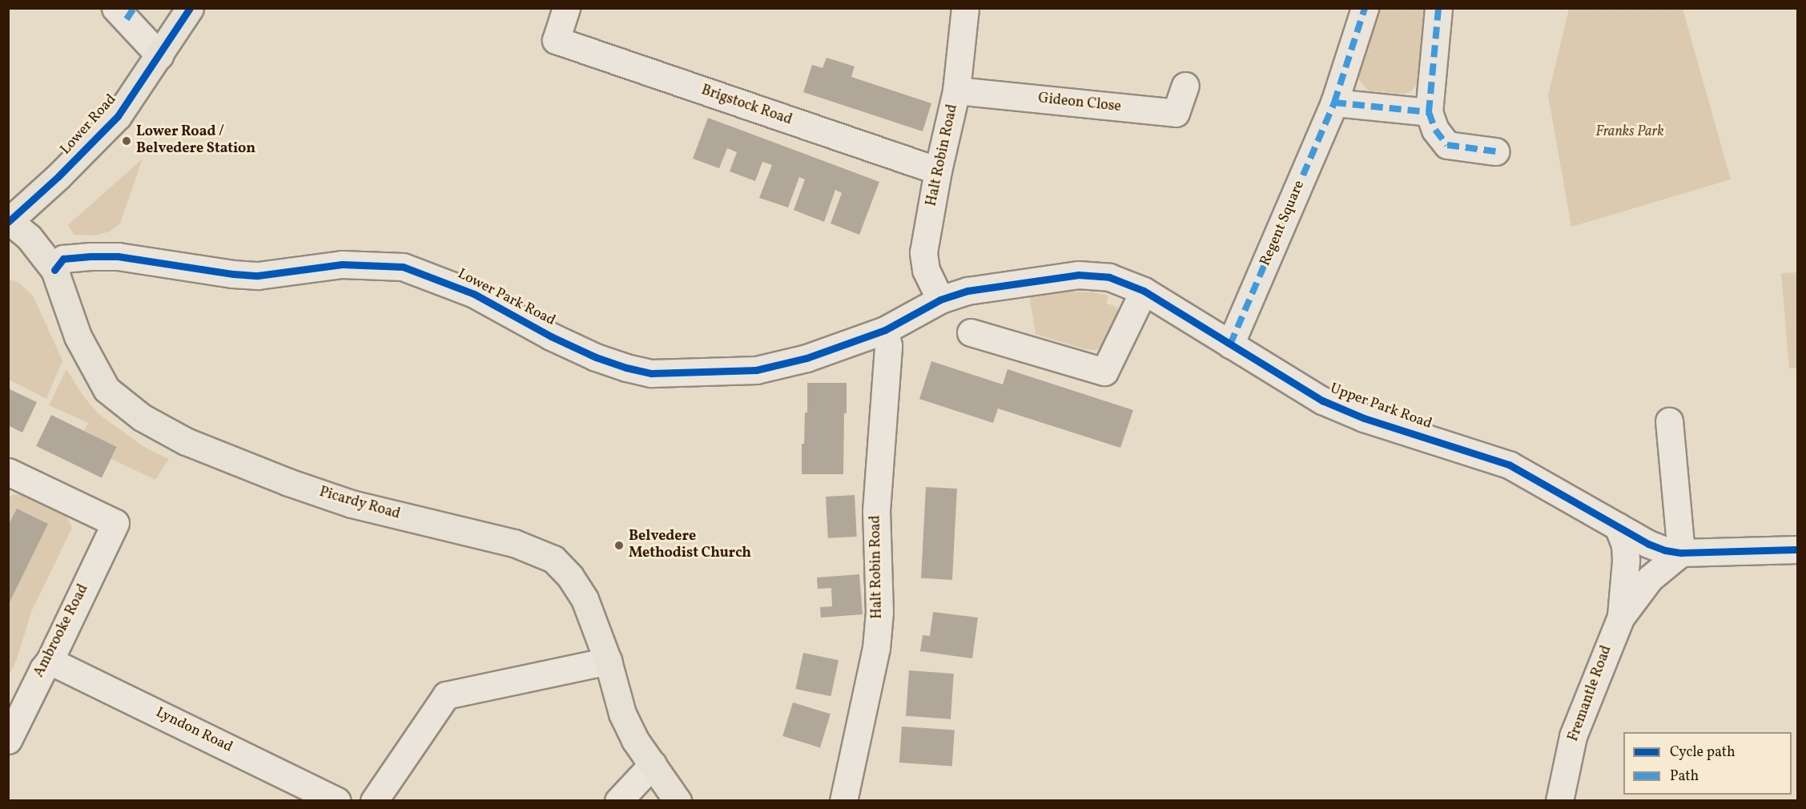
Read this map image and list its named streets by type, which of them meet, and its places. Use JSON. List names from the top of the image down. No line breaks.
{"streets":{"main road":["Lower Road","Picardy Road"],"street":["Gideon Close","Brigstock Road","Halt Robin Road","Regent Square","Lower Park Road","Upper Park Road","Ambrooke Road","Fremantle Road","Lyndon Road"]},"crossings":[["Gideon Close","Halt Robin Road"],["Brigstock Road","Halt Robin Road"],["Lower Road","Picardy Road"],["Halt Robin Road","Lower Park Road"],["Halt Robin Road","Upper Park Road"],["Regent Square","Upper Park Road"],["Lower Park Road","Upper Park Road"],["Lower Park Road","Picardy Road"],["Upper Park Road","Fremantle Road"],["Ambrooke Road","Lyndon Road"]],"parks":["Franks Park"],"places":["Lower Road / Belvedere Station","Belvedere Methodist Church"],"legend":["Cycle path","Path"]}
